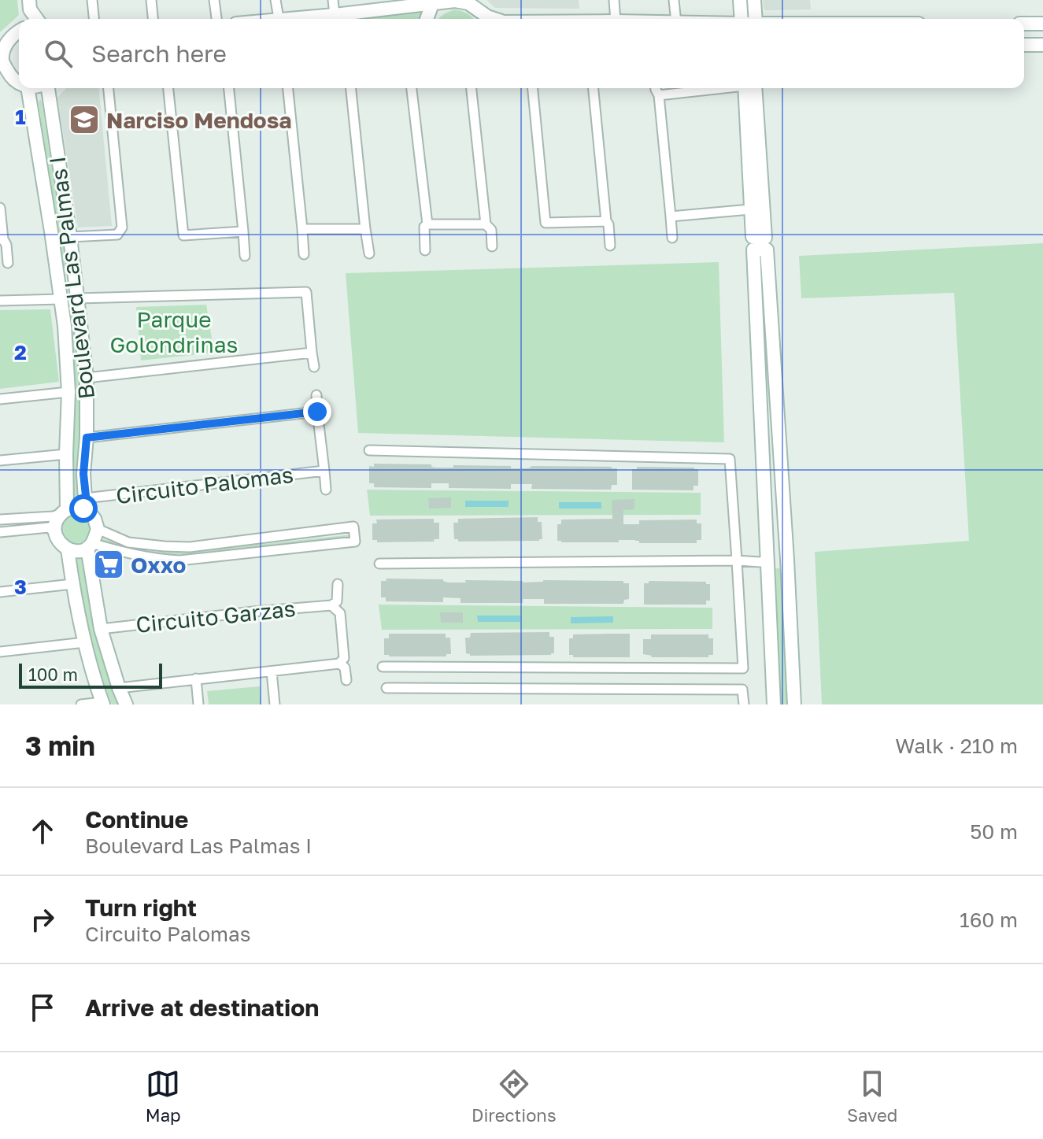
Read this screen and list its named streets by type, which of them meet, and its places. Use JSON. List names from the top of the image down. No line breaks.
{"streets":{"main road":["Boulevard Las Palmas I"],"street":["Circuito Palomas","Circuito Garzas"]},"crossings":[["Boulevard Las Palmas I","Circuito Palomas"]],"parks":["Parque Golondrinas"],"places":{"school or university":["Narciso Mendosa"],"supermarket":["Oxxo"]},"scale_bar":"100 m","page":{"search":"Search here","scale":"100 m","heading":["3 min","Walk · 210 m"],"list":[["Continue","Boulevard Las Palmas I","50 m"],["Turn right","Circuito Palomas","160 m"],"Arrive at destination"],"nav":["Map","Directions","Saved"]},"grid":{"rows":["1","2","3"]}}
